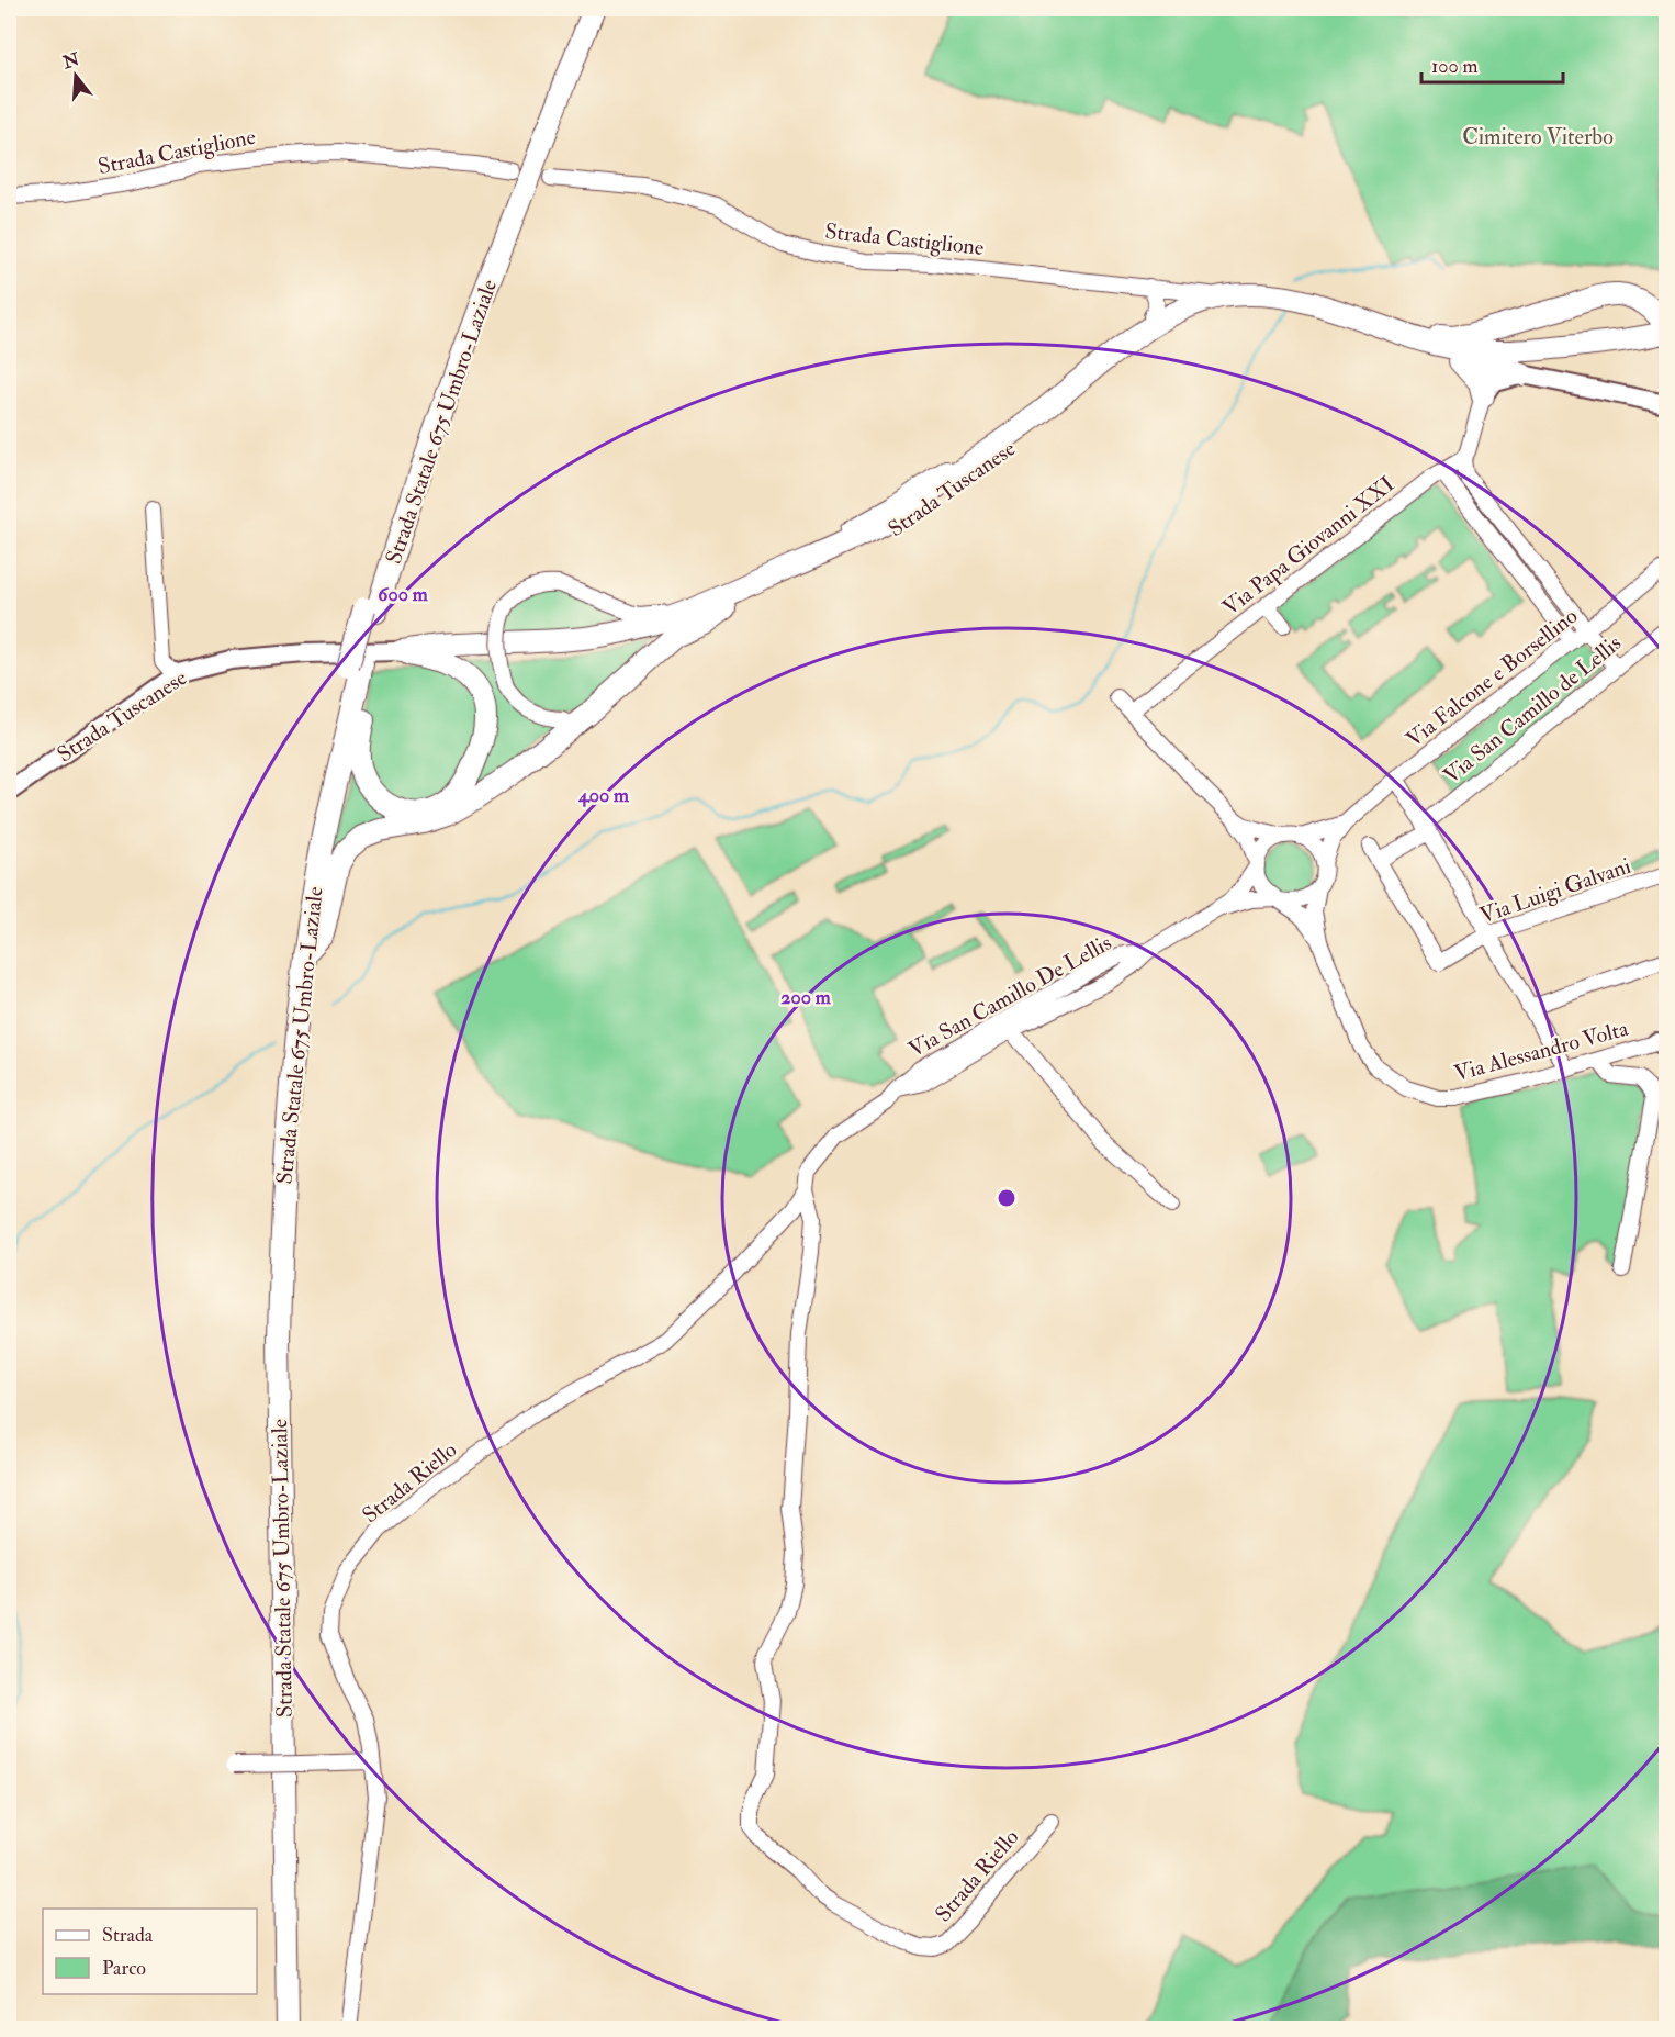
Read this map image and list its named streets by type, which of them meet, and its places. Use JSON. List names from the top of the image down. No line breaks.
{"streets":{"highway":["Strada Statale 675 Umbro-Laziale","Strada Tuscanese"],"street":["Strada Castiglione","Via Papa Giovanni XXI","Via Falcone e Borsellino","Via San Camillo de Lellis","Via Luigi Galvani","Via San Camillo De Lellis","Via Alessandro Volta","Strada Riello"]},"crossings":[["Strada Castiglione","Strada Tuscanese"],["Via Falcone e Borsellino","Via San Camillo De Lellis"],["Via Falcone e Borsellino","Via Alessandro Volta"],["Via San Camillo de Lellis","Via Luigi Galvani"],["Via San Camillo De Lellis","Via Alessandro Volta"],["Via San Camillo De Lellis","Strada Riello"]],"parks":["Cimitero Viterbo"],"legend":["Strada","Parco"],"scale_bar":"100 m","north":"top","rings":["600 m","400 m","200 m"]}
